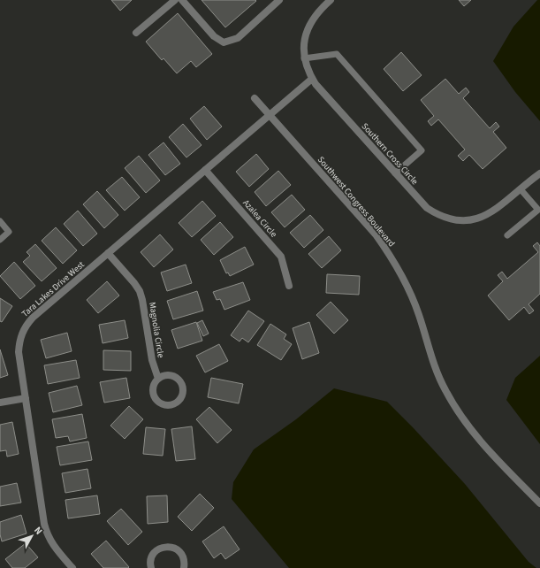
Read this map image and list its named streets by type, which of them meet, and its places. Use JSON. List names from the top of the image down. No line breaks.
{"streets":{"street":["Southern Cross Circle","Southwest Congress Boulevard","Azalea Circle","Tara Lakes Drive West","Magnolia Circle"]},"crossings":[["Southern Cross Circle","Tara Lakes Drive West"],["Southwest Congress Boulevard","Tara Lakes Drive West"],["Azalea Circle","Tara Lakes Drive West"],["Tara Lakes Drive West","Magnolia Circle"]],"north":"top right"}
